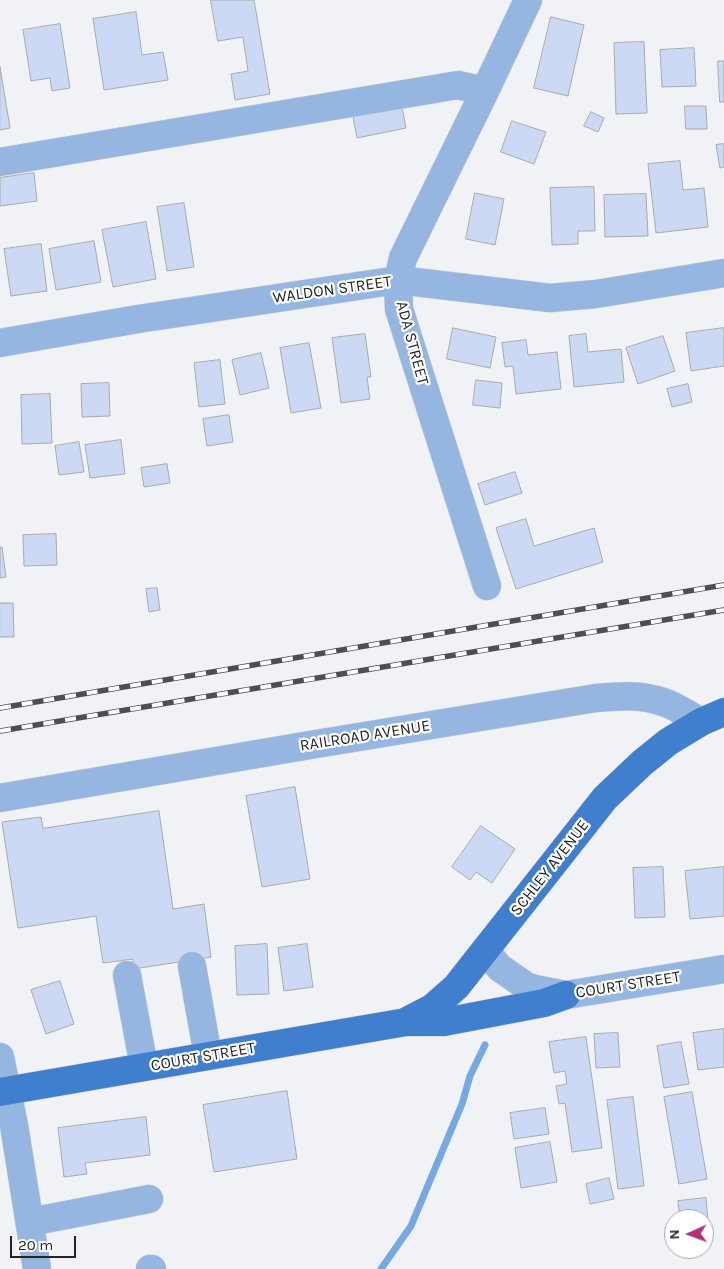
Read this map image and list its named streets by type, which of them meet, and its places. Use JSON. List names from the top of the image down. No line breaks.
{"streets":{"main road":["SCHLEY AVENUE","COURT STREET"],"street":["WALDON STREET","ADA STREET","RAILROAD AVENUE"]},"crossings":[["WALDON STREET","ADA STREET"],["RAILROAD AVENUE","SCHLEY AVENUE"],["SCHLEY AVENUE","COURT STREET"]],"scale_bar":"20 m","north":"left"}
